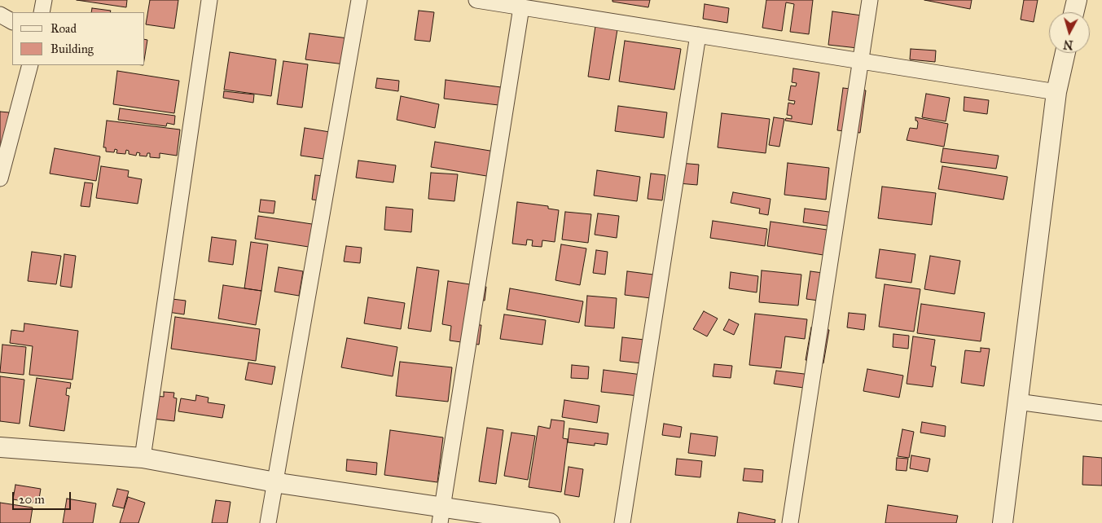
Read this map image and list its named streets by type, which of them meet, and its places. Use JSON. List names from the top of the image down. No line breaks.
{"legend":["Road","Building"],"scale_bar":"20 m","north":"bottom"}
